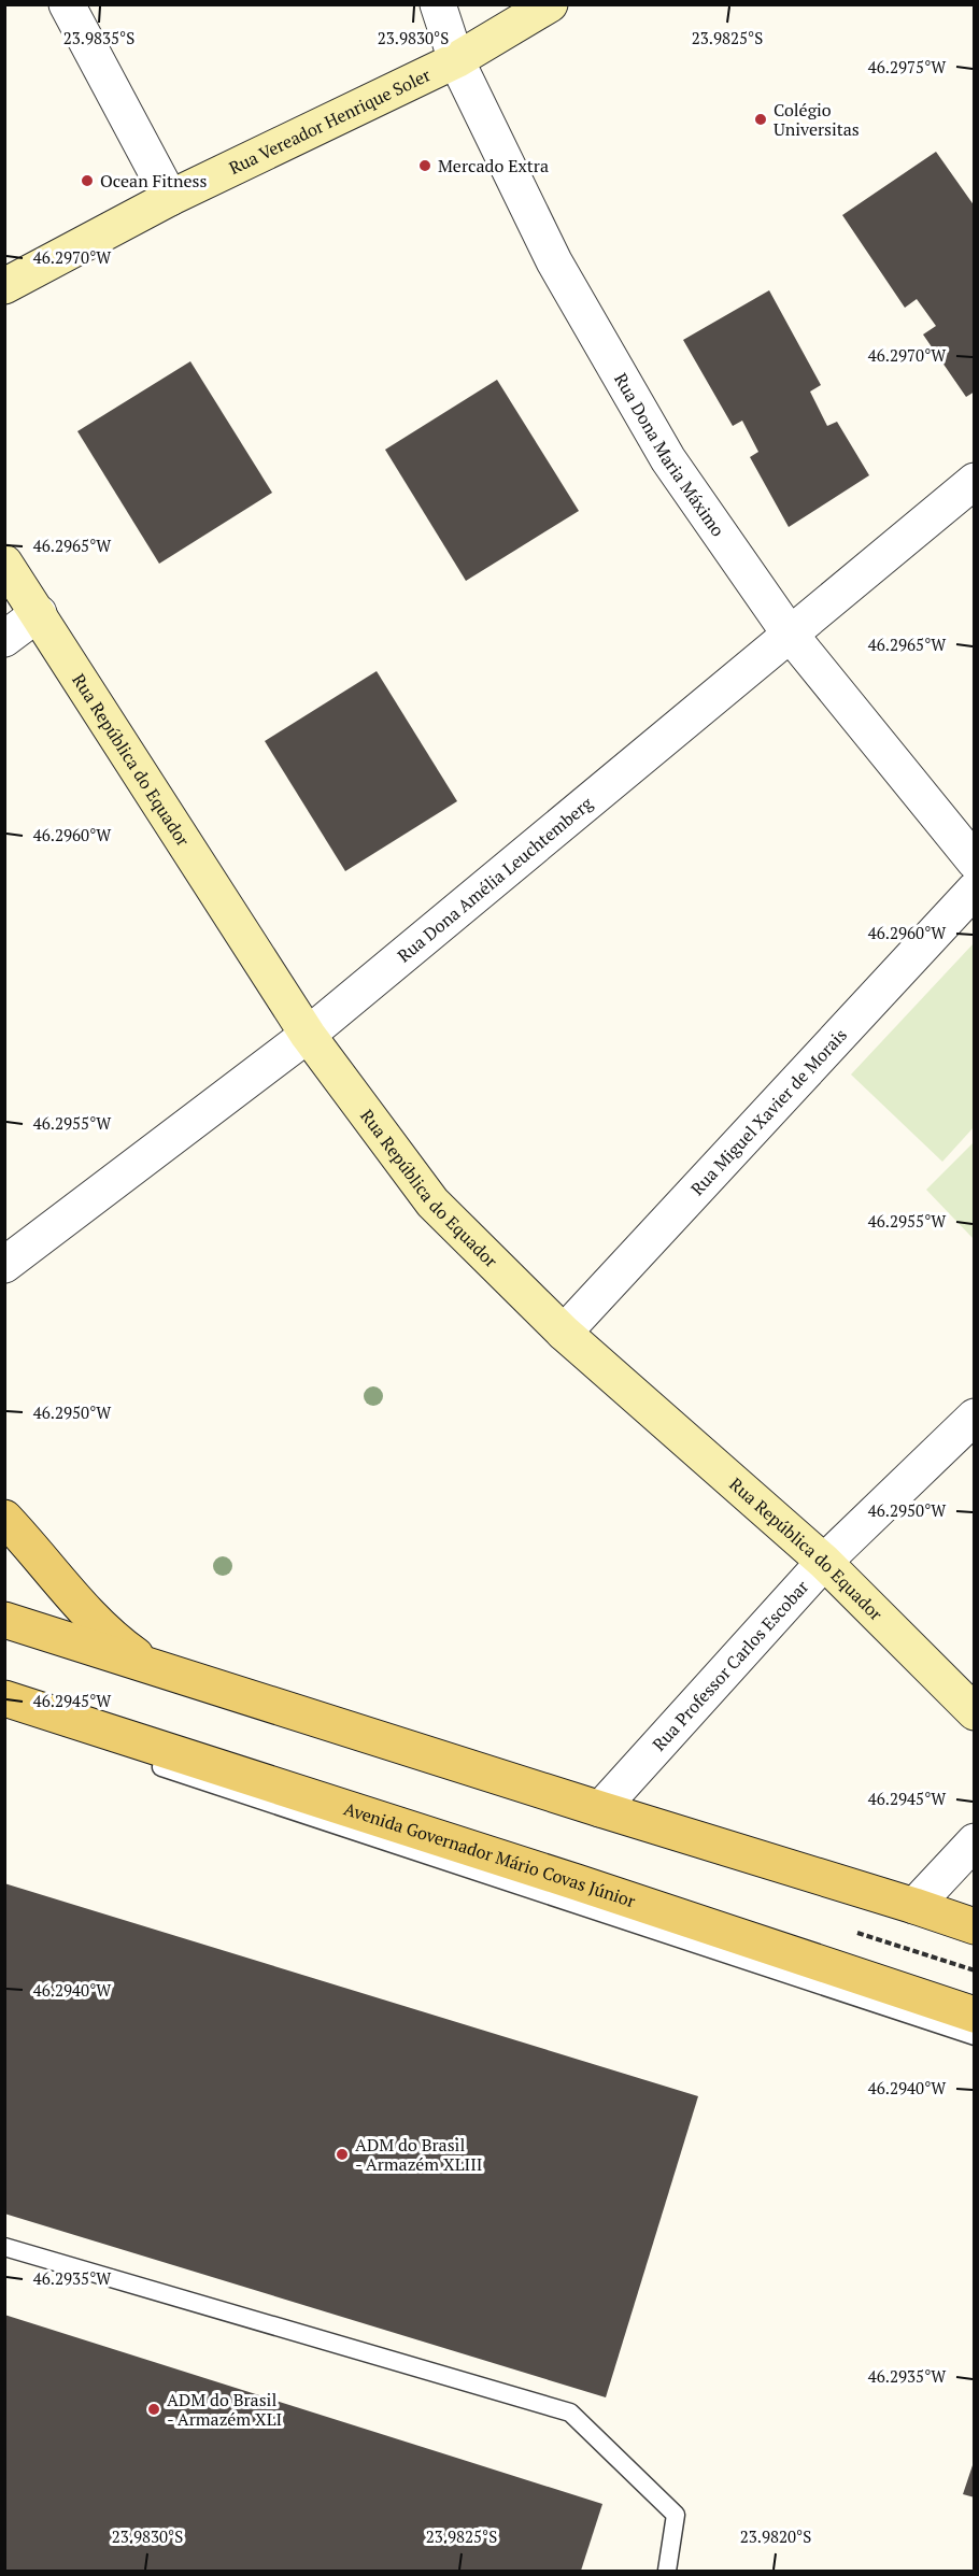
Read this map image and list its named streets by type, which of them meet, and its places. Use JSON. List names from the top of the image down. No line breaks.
{"streets":{"main road":["Avenida Governador Mário Covas Júnior"],"street":["Rua Vereador Henrique Soler","Rua Dona Maria Máximo","Rua República do Equador","Rua Dona Amélia Leuchtemberg","Rua Miguel Xavier de Morais","Rua Professor Carlos Escobar"]},"crossings":[["Rua Vereador Henrique Soler","Rua Dona Maria Máximo"],["Rua Dona Maria Máximo","Rua Dona Amélia Leuchtemberg"],["Rua República do Equador","Rua Dona Amélia Leuchtemberg"],["Rua República do Equador","Rua Miguel Xavier de Morais"],["Rua República do Equador","Rua Professor Carlos Escobar"]],"places":["Colégio Universitas","Mercado Extra","Ocean Fitness","ADM do Brasil - Armazém XLIII","ADM do Brasil - Armazém XLI"],"coordinates":["23.9835°S","23.9830°S","23.9825°S","46.2975°W","46.2970°W","46.2965°W","46.2960°W","46.2955°W","46.2950°W","46.2945°W","46.2940°W","46.2935°W","23.9820°S"]}
